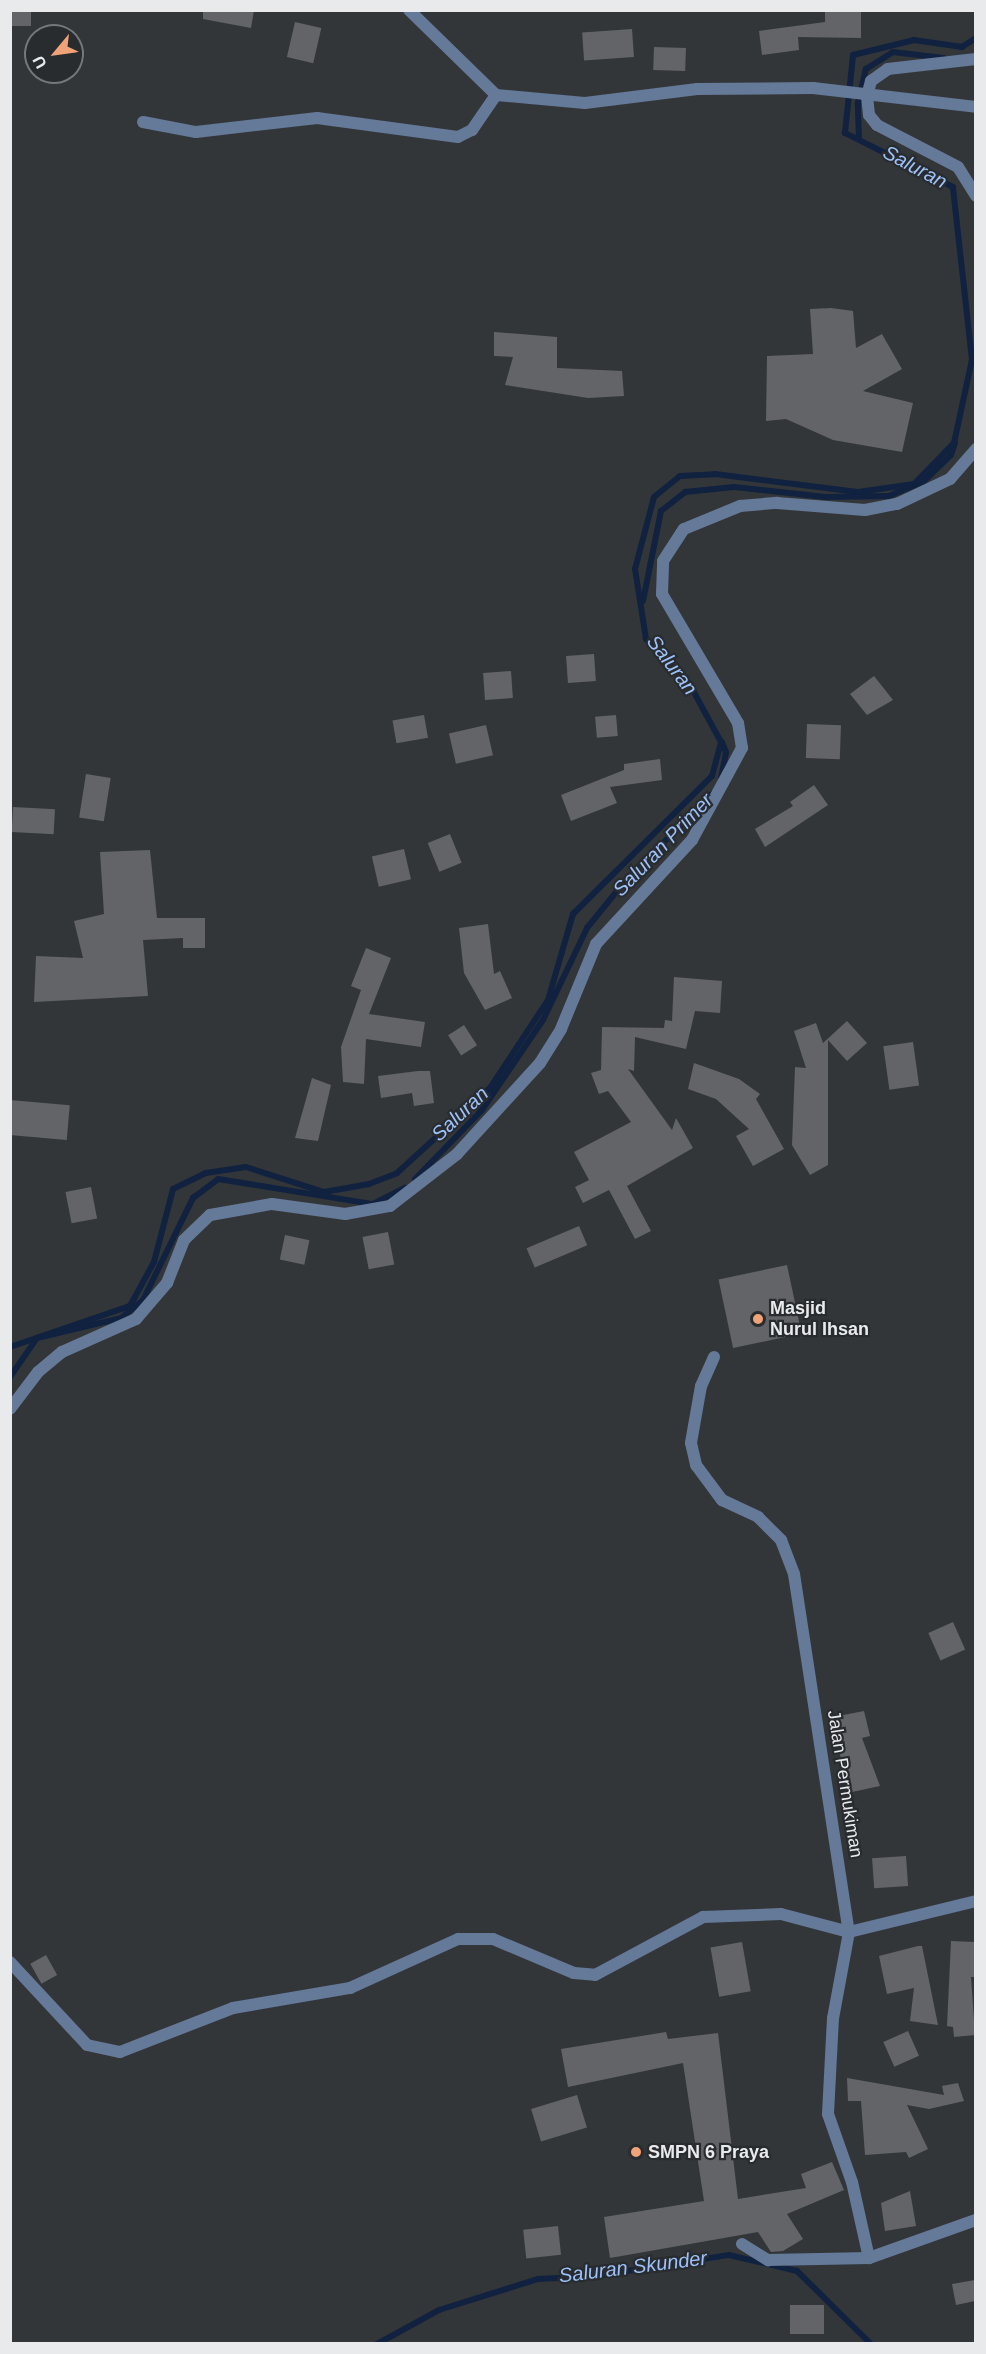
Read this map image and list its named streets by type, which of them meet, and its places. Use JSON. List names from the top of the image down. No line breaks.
{"streets":{"street":["Jalan Permukiman"]},"water":["Saluran","Saluran Primer","Saluran Skunder"],"places":["Masjid Nurul Ihsan","SMPN 6 Praya"],"north":"bottom left"}
